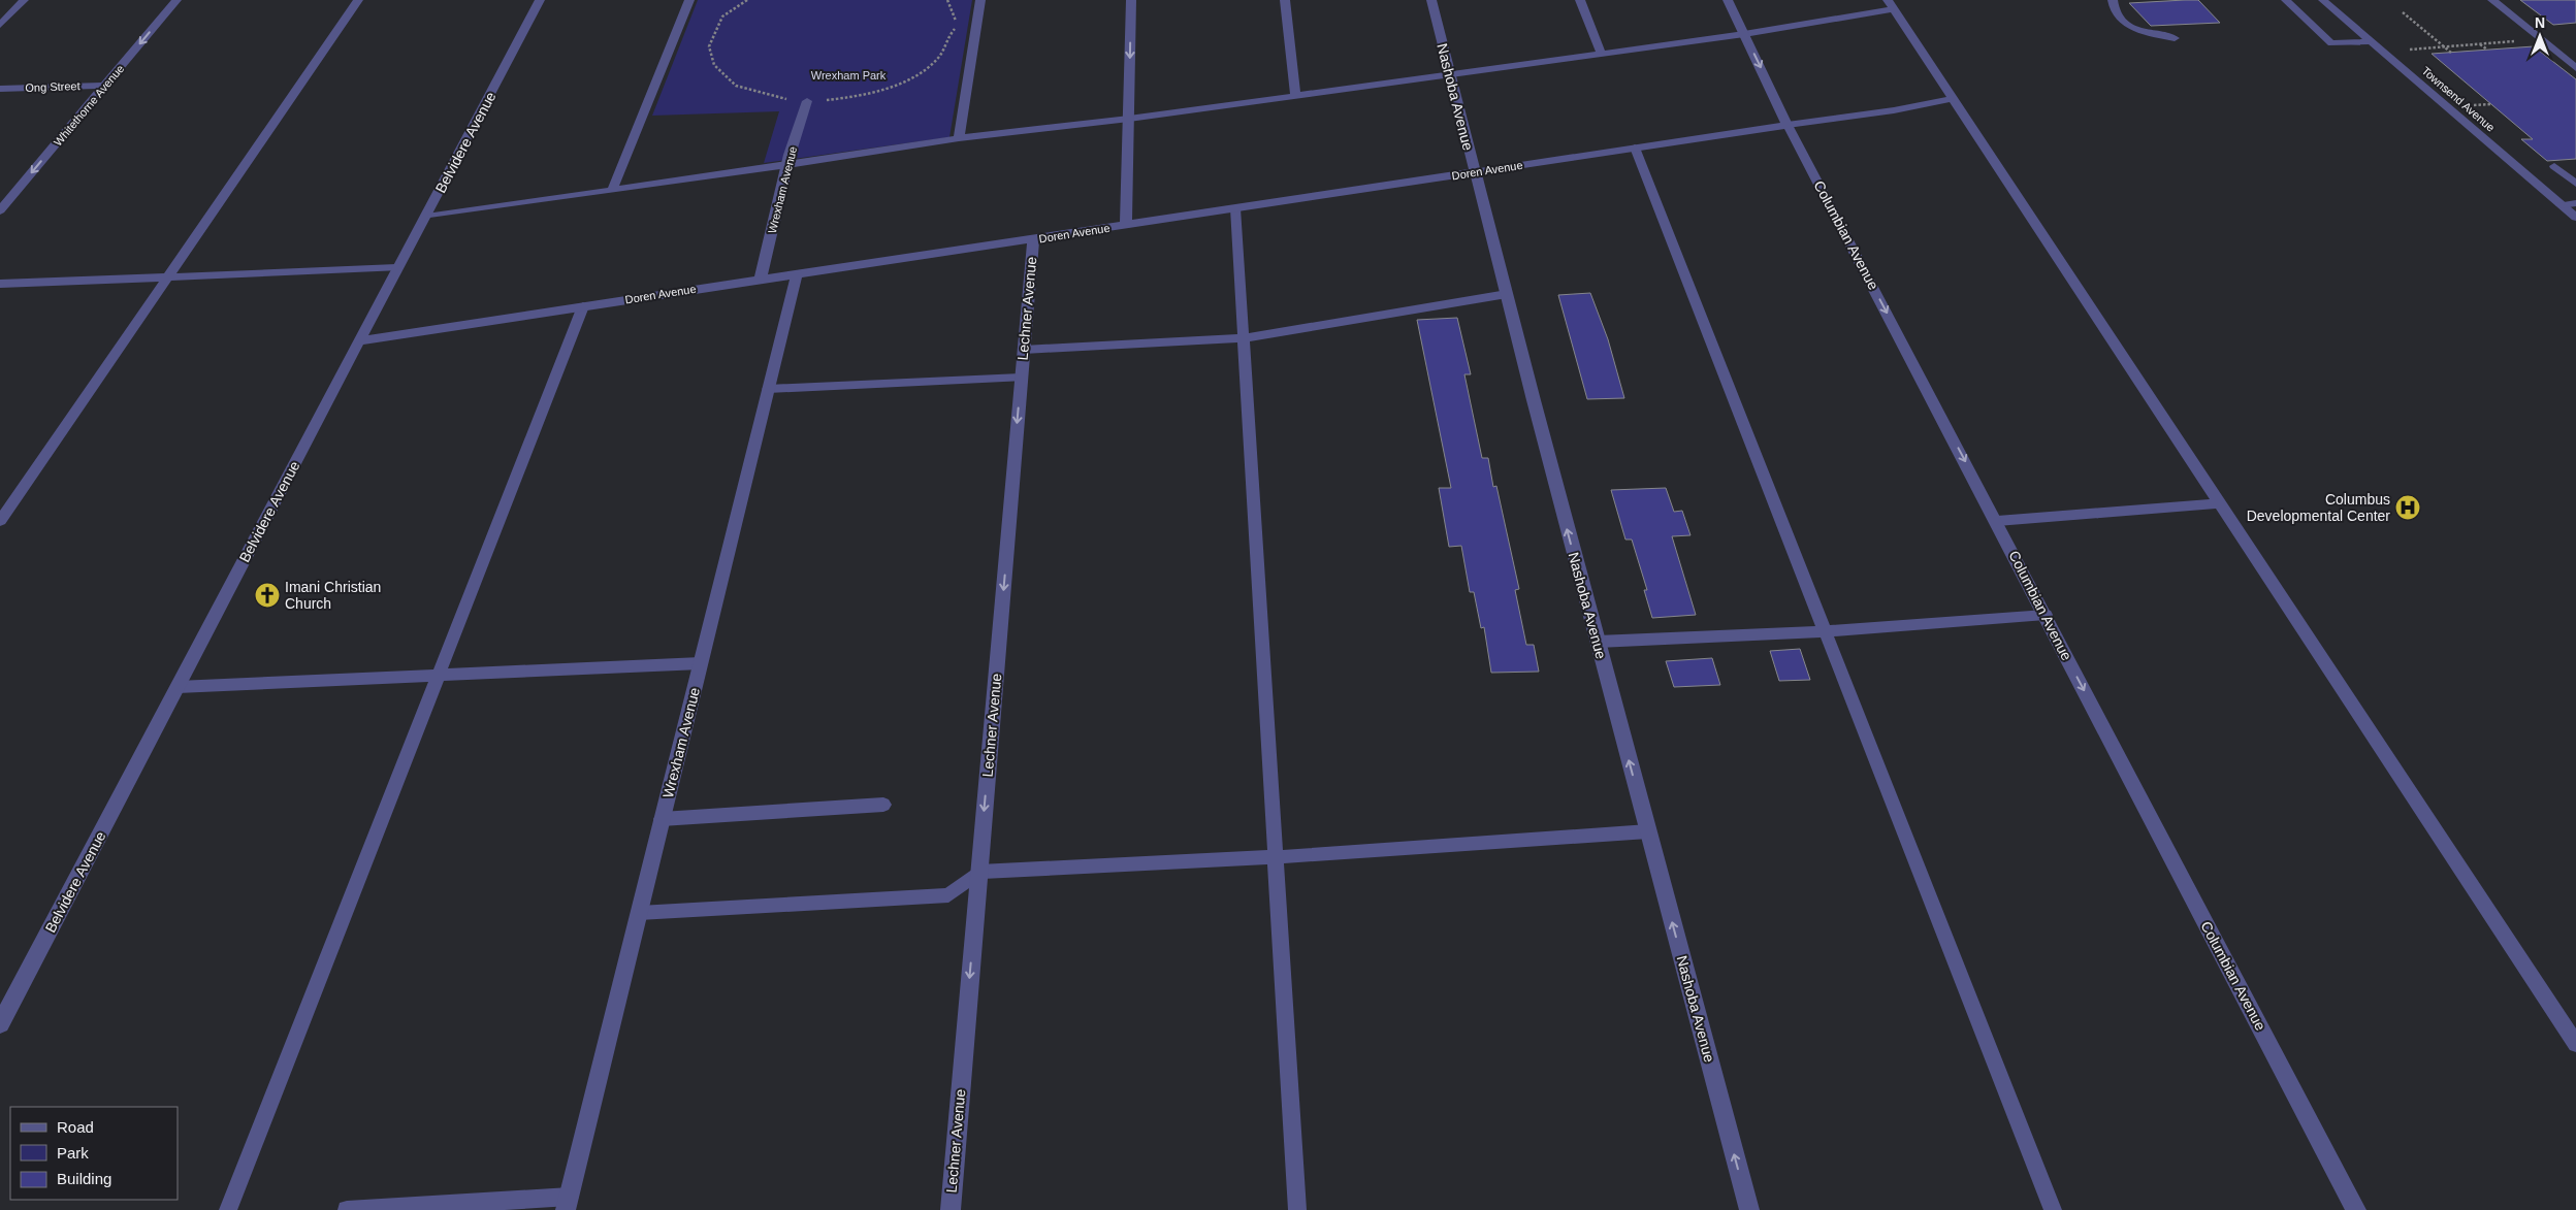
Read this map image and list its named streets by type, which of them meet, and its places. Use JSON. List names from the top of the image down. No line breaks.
{"streets":{"street":["Ong Street","Nashoba Avenue","Whitethorne Avenue","Belvidere Avenue","Doren Avenue","Wrexham Avenue","Columbian Avenue","Lechner Avenue"],"lane":["Townsend Avenue"]},"crossings":[["Ong Street","Whitethorne Avenue"],["Nashoba Avenue","Doren Avenue"],["Belvidere Avenue","Doren Avenue"],["Doren Avenue","Wrexham Avenue"],["Doren Avenue","Columbian Avenue"],["Doren Avenue","Lechner Avenue"]],"one_way":["Nashoba Avenue","Whitethorne Avenue","Columbian Avenue","Lechner Avenue"],"parks":["Wrexham Park"],"places":{"hospital":["Columbus Developmental Center"],"church":["Imani Christian Church"]},"legend":["Road","Park","Building"],"north":"top"}
